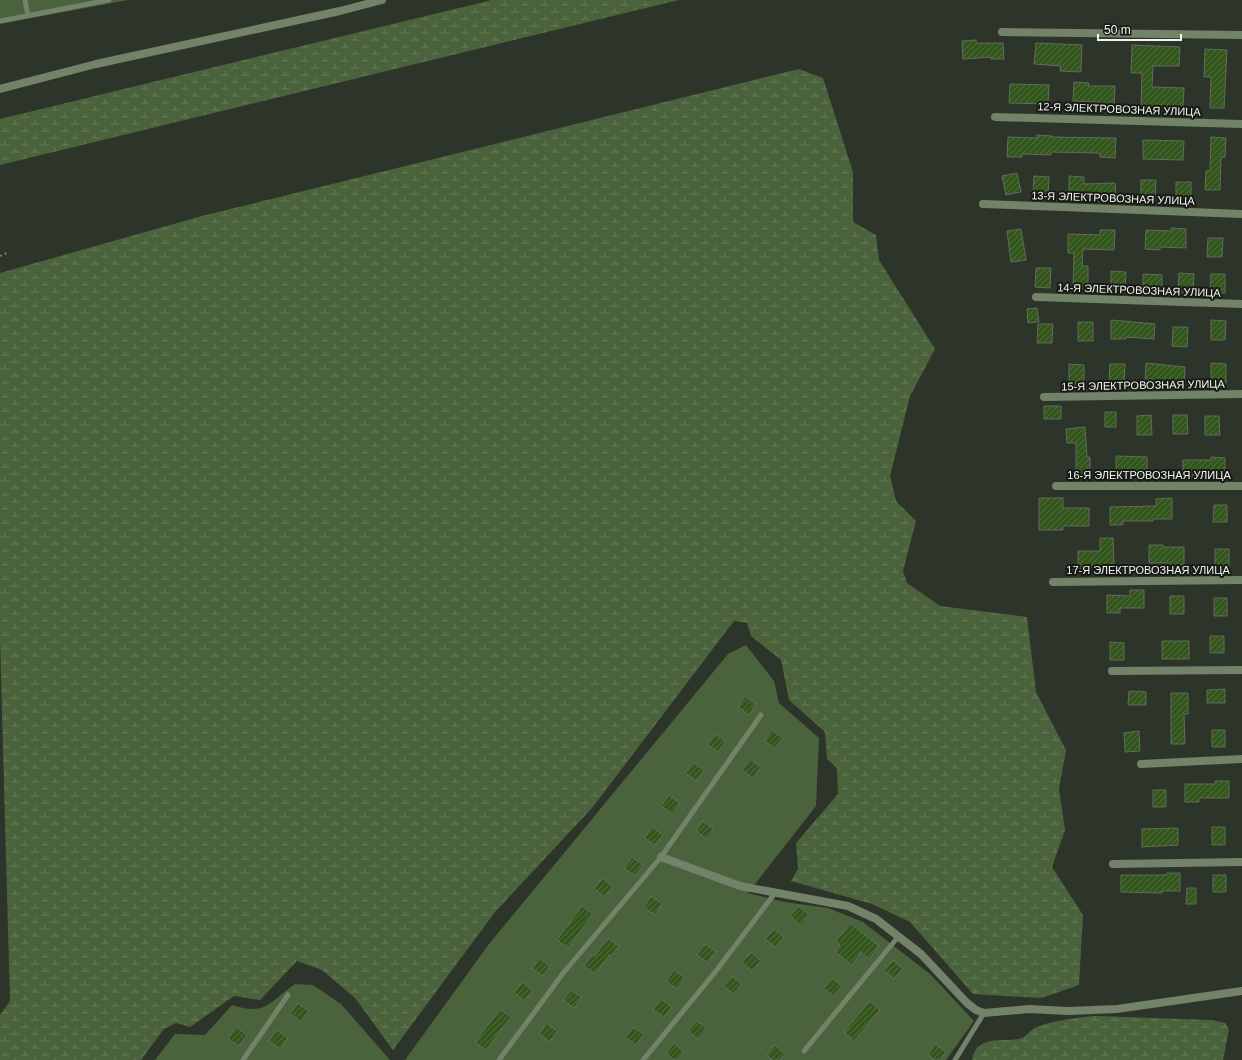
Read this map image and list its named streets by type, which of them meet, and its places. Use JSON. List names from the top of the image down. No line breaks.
{"streets":{"street":["12-Я ЭЛЕКТРОВОЗНАЯ УЛИЦА","13-Я ЭЛЕКТРОВОЗНАЯ УЛИЦА","14-Я ЭЛЕКТРОВОЗНАЯ УЛИЦА","15-Я ЭЛЕКТРОВОЗНАЯ УЛИЦА","16-Я ЭЛЕКТРОВОЗНАЯ УЛИЦА","17-Я ЭЛЕКТРОВОЗНАЯ УЛИЦА"]},"scale_bar":"50 m"}
